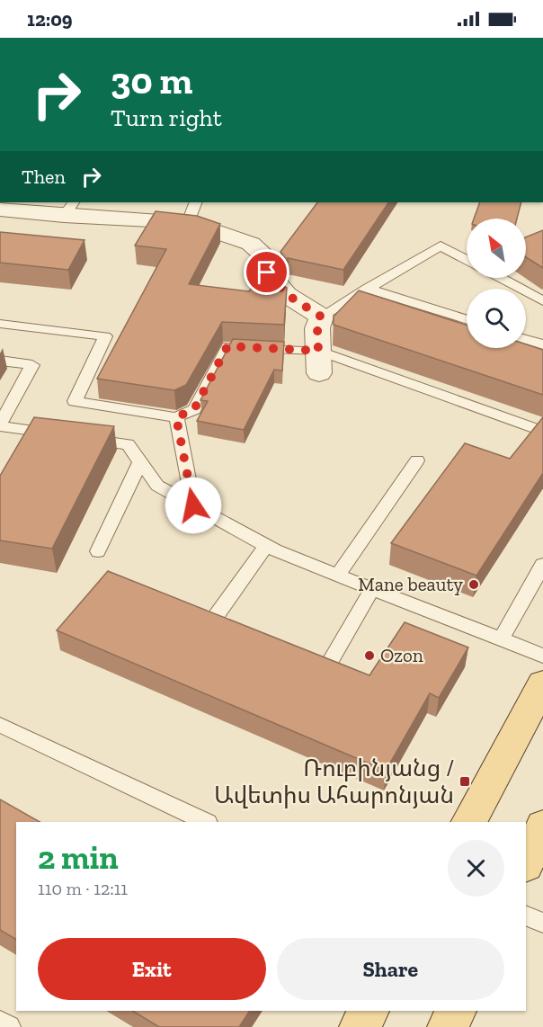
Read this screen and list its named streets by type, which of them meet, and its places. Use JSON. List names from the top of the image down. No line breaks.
{"places":{"other":["Mane beauty","Ozon"],"transit":["Ռուբինյանց / Ավետիս Ահարոնյան"]},"north":"top left","page":{"status":"12:09","turn":["30 m","Turn right"],"then":"Then","heading":["2 min","110 m · 12:11"],"buttons":["Exit","Share"]}}
